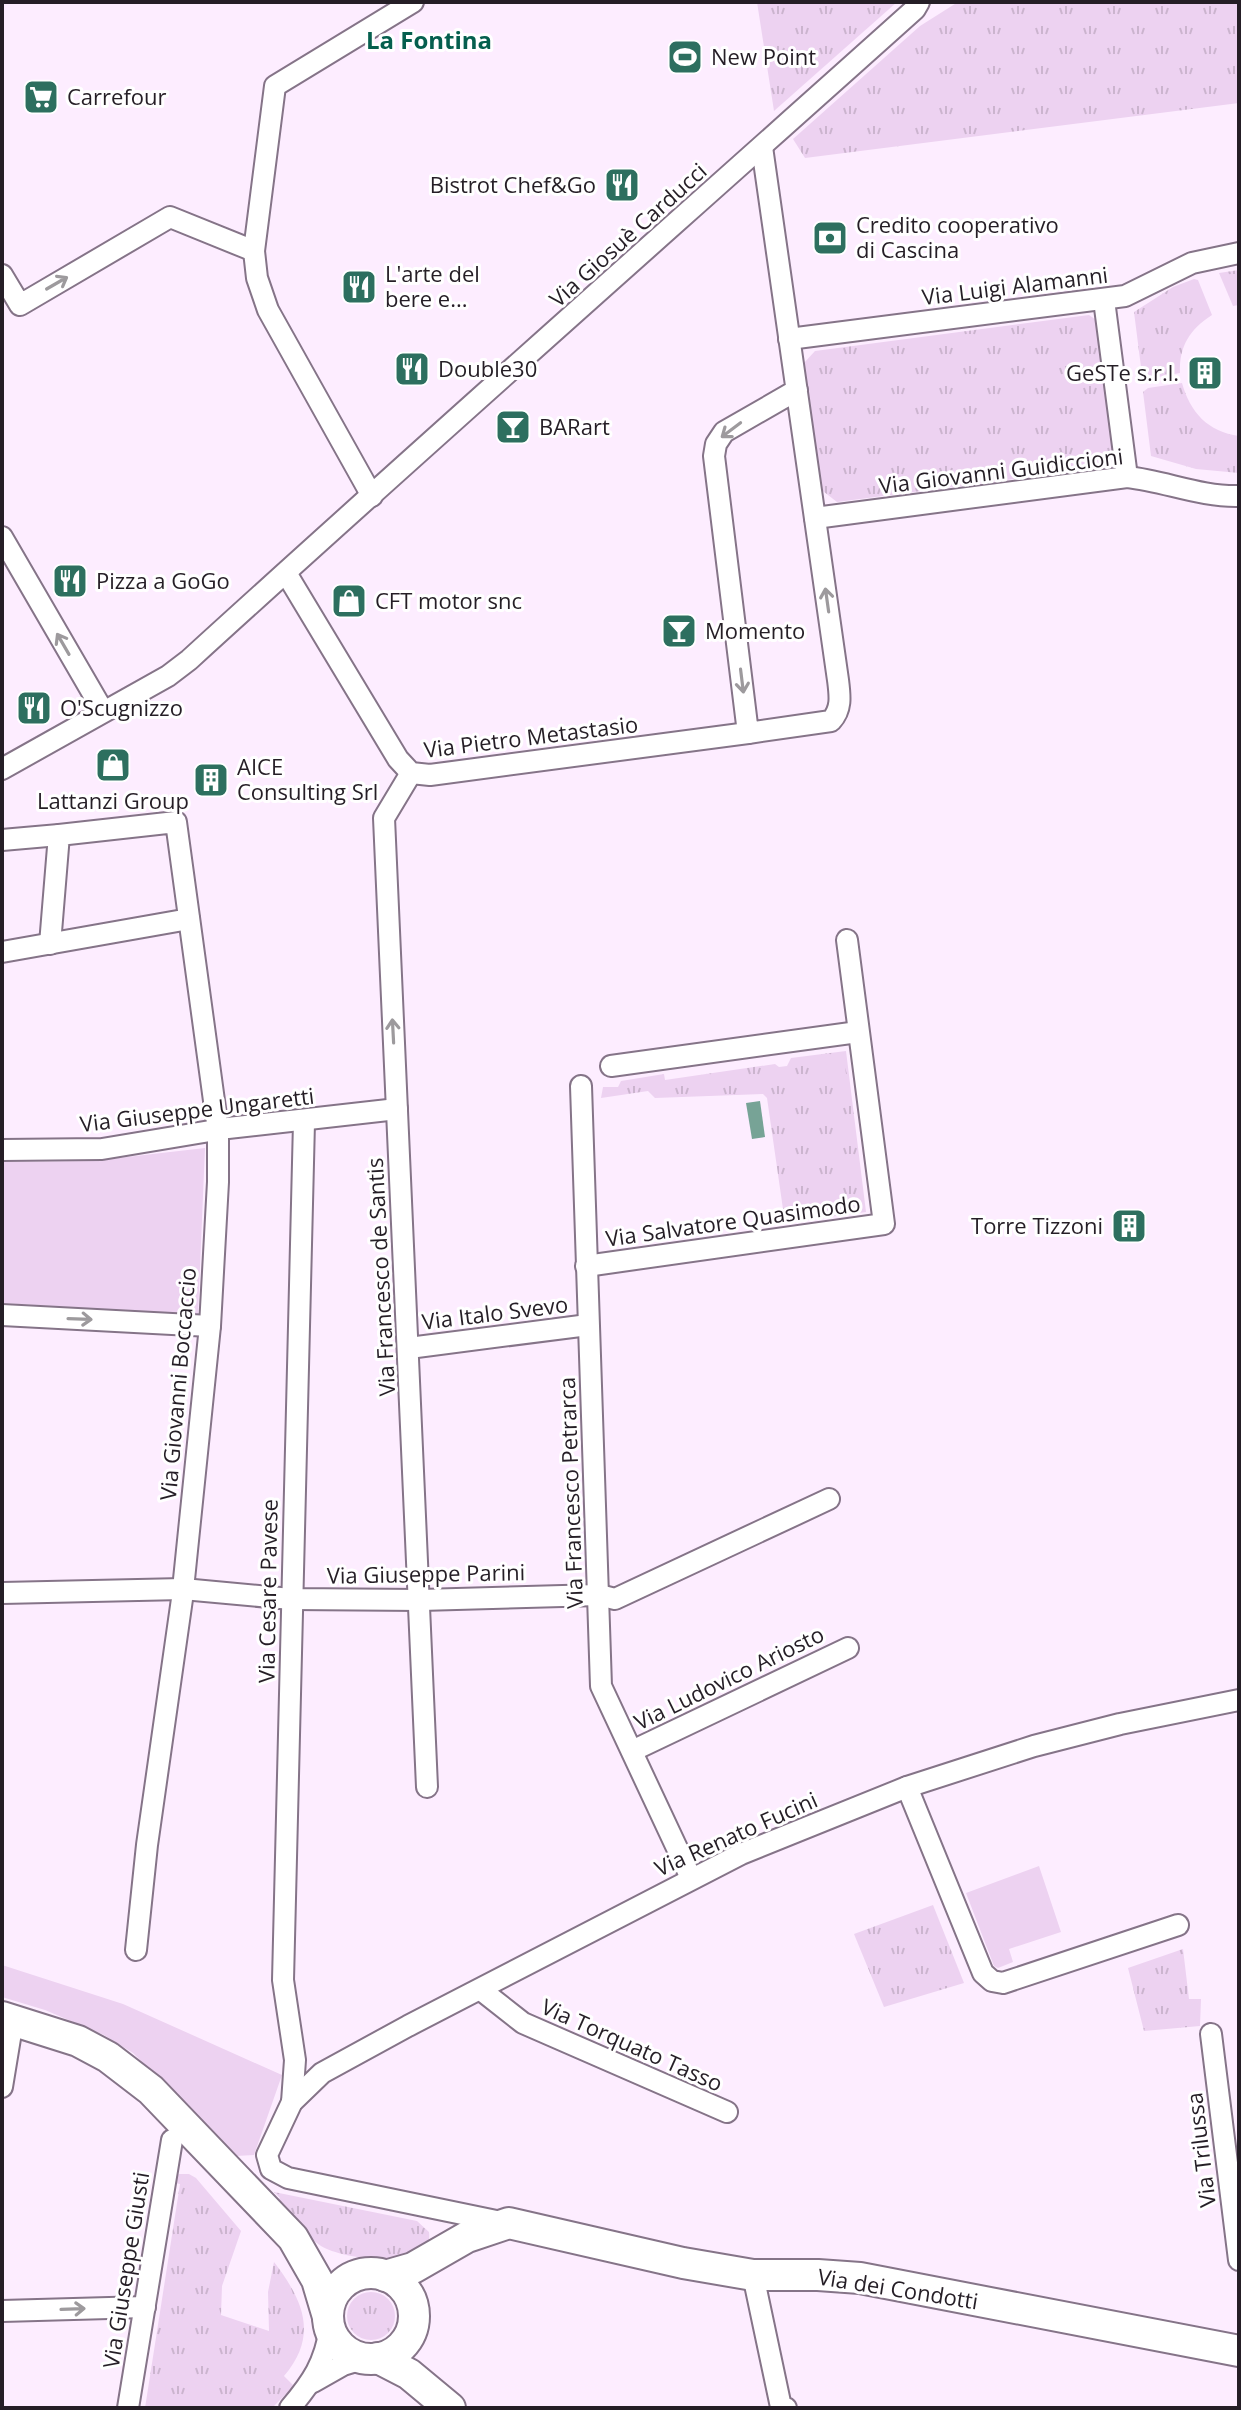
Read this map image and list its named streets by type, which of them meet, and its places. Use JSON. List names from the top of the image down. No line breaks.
{"streets":{"street":["Via Giosuè Carducci","Via Luigi Alamanni","Via Giovanni Guidiccioni","Via Pietro Metastasio","Via Giuseppe Ungaretti","Via Salvatore Quasimodo","Via Francesco de Santis","Via Italo Svevo","Via Giovanni Boccaccio","Via Francesco Petrarca","Via Giuseppe Parini","Via Cesare Pavese","Via Ludovico Ariosto","Via Renato Fucini","Via Torquato Tasso","Via Trilussa","Via Giuseppe Giusti","Via dei Condotti"]},"crossings":[["Via Giosuè Carducci","Via Pietro Metastasio"],["Via Luigi Alamanni","Via Pietro Metastasio"],["Via Giovanni Guidiccioni","Via Pietro Metastasio"],["Via Pietro Metastasio","Via Francesco de Santis"],["Via Giuseppe Ungaretti","Via Francesco de Santis"],["Via Giuseppe Ungaretti","Via Giovanni Boccaccio"],["Via Giuseppe Ungaretti","Via Cesare Pavese"],["Via Salvatore Quasimodo","Via Francesco Petrarca"],["Via Francesco de Santis","Via Italo Svevo"],["Via Francesco de Santis","Via Giuseppe Parini"],["Via Italo Svevo","Via Francesco Petrarca"],["Via Giovanni Boccaccio","Via Giuseppe Parini"],["Via Francesco Petrarca","Via Giuseppe Parini"],["Via Francesco Petrarca","Via Ludovico Ariosto"],["Via Francesco Petrarca","Via Renato Fucini"],["Via Giuseppe Parini","Via Cesare Pavese"],["Via Cesare Pavese","Via Renato Fucini"],["Via Cesare Pavese","Via dei Condotti"],["Via Renato Fucini","Via Torquato Tasso"],["Via Renato Fucini","Via dei Condotti"]],"districts":["La Fontina"],"places":{"sports":["New Point"],"supermarket":["Carrefour"],"restaurant":["Bistrot Chef&Go","L'arte del bere e...","Double30","Pizza a GoGo","O'Scugnizzo"],"bank":["Credito cooperativo di Cascina"],"building":["GeSTe s.r.l.","AICE Consulting Srl","Torre Tizzoni"],"bar":["BARart","Momento"],"shop":["CFT motor snc","Lattanzi Group"]}}
